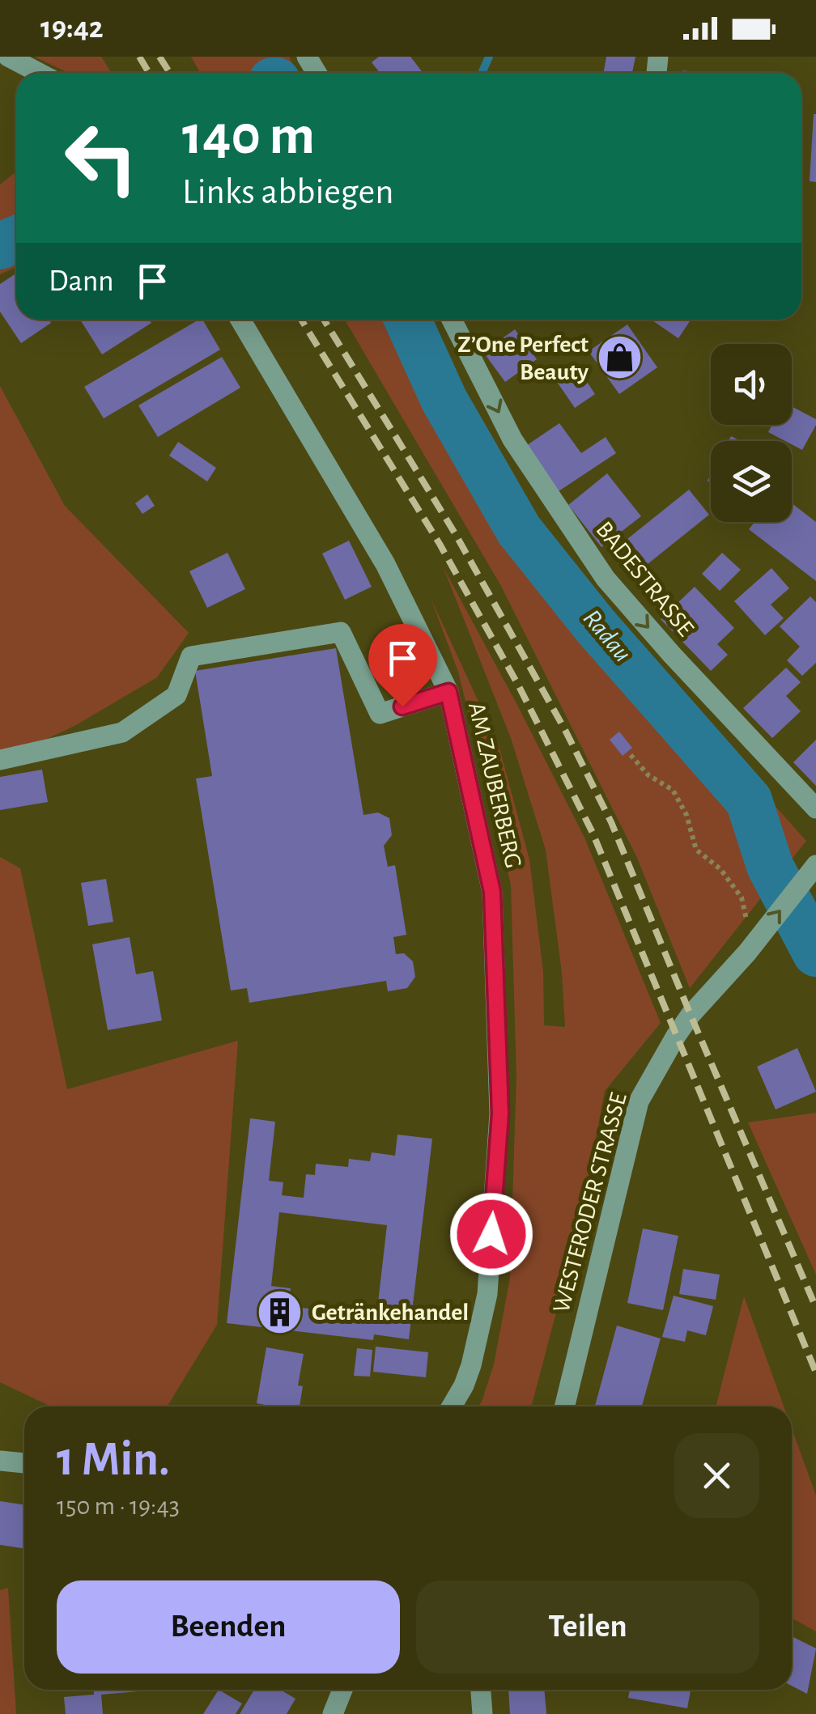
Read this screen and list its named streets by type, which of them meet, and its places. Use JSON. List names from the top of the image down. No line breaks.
{"streets":{"street":["BADESTRASSE","AM ZAUBERBERG","WESTERODER STRASSE"]},"one_way":["BADESTRASSE"],"water":["Radau"],"places":{"shop":["Z’One Perfect Beauty"],"building":["Getränkehandel"]},"page":{"status":"19:42","turn":["140 m","Links abbiegen"],"then":"Dann","heading":["1 Min.","150 m · 19:43"],"buttons":["Beenden","Teilen"]}}
